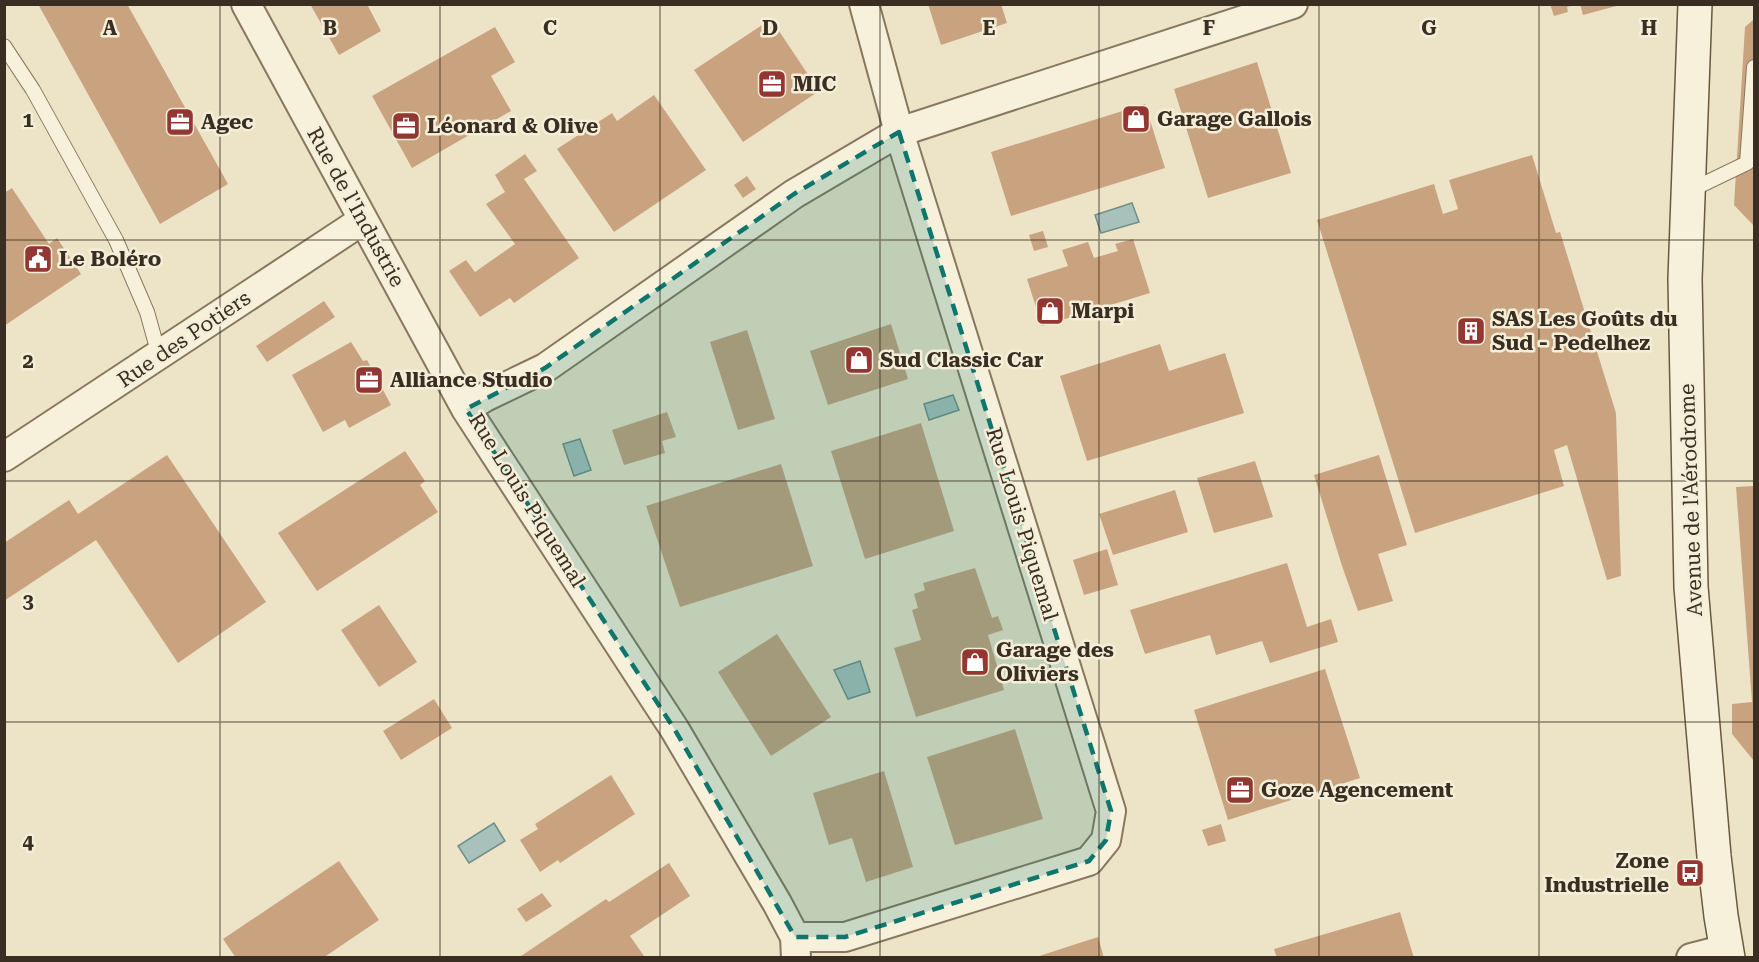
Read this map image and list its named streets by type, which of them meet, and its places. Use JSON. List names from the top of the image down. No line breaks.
{"streets":{"main road":["Avenue de l'Aérodrome"],"street":["Rue de l'Industrie","Rue des Potiers","Rue Louis Piquemal"]},"crossings":[["Rue de l'Industrie","Rue des Potiers"],["Rue de l'Industrie","Rue Louis Piquemal"]],"places":{"office":["MIC","Agec","Léonard & Olive","Alliance Studio","Goze Agencement"],"shop":["Garage Gallois","Marpi","Sud Classic Car","Garage des Oliviers"],"public building":["Le Boléro"],"building":["SAS Les Goûts du Sud - Pedelhez"],"bus stop":["Zone Industrielle"]},"grid":{"columns":["A","B","C","D","E","F","G","H"],"rows":["1","2","3","4"]}}
